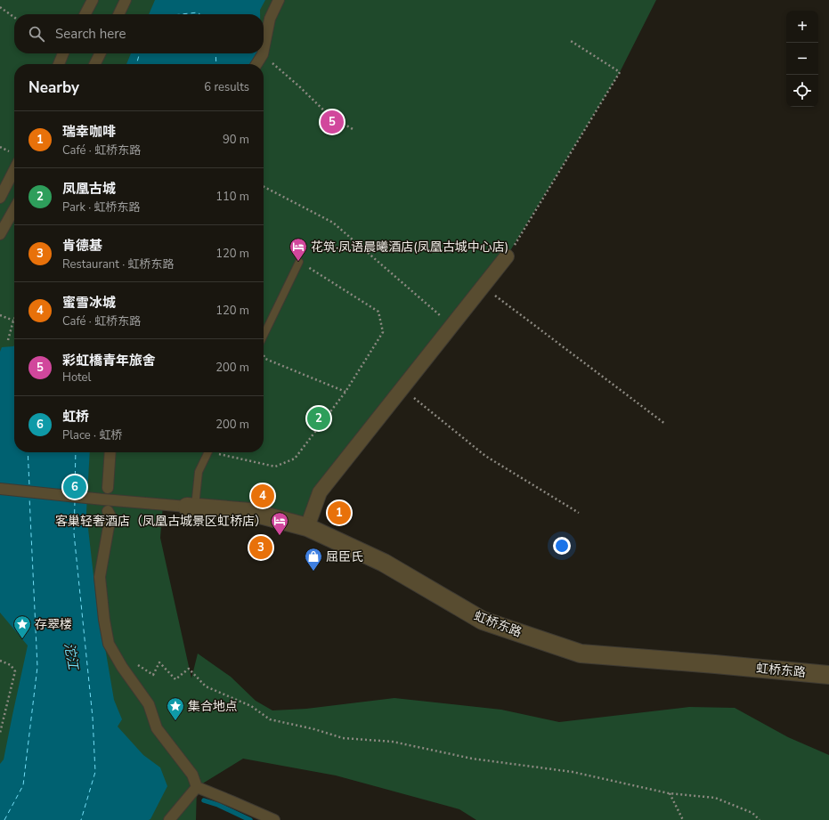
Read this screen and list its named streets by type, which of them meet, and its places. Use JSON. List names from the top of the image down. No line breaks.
{"streets":{"street":["虹桥东路"]},"water":["沱江"],"places":{"hotel":["花筑·凤语晨曦酒店(凤凰古城中心店)","客巢轻奢酒店（凤凰古城景区虹桥店）"],"shop":["屈臣氏"],"place":["存翠楼","集合地点"]},"page":{"map_buttons":["+","−"],"search":"Search here","heading":["Nearby","6 results"],"pins":["5","2","6","4","1","3"],"list":[{"mark":"1","name":"瑞幸咖啡","note":"Café · 虹桥东路","value":"90 m"},{"mark":"2","name":"凤凰古城","note":"Park · 虹桥东路","value":"110 m"},{"mark":"3","name":"肯德基","note":"Restaurant · 虹桥东路","value":"120 m"},{"mark":"4","name":"蜜雪冰城","note":"Café · 虹桥东路","value":"120 m"},{"mark":"5","name":"彩虹橋青年旅舍","note":"Hotel","value":"200 m"},{"mark":"6","name":"虹桥","note":"Place · 虹桥","value":"200 m"}]}}
